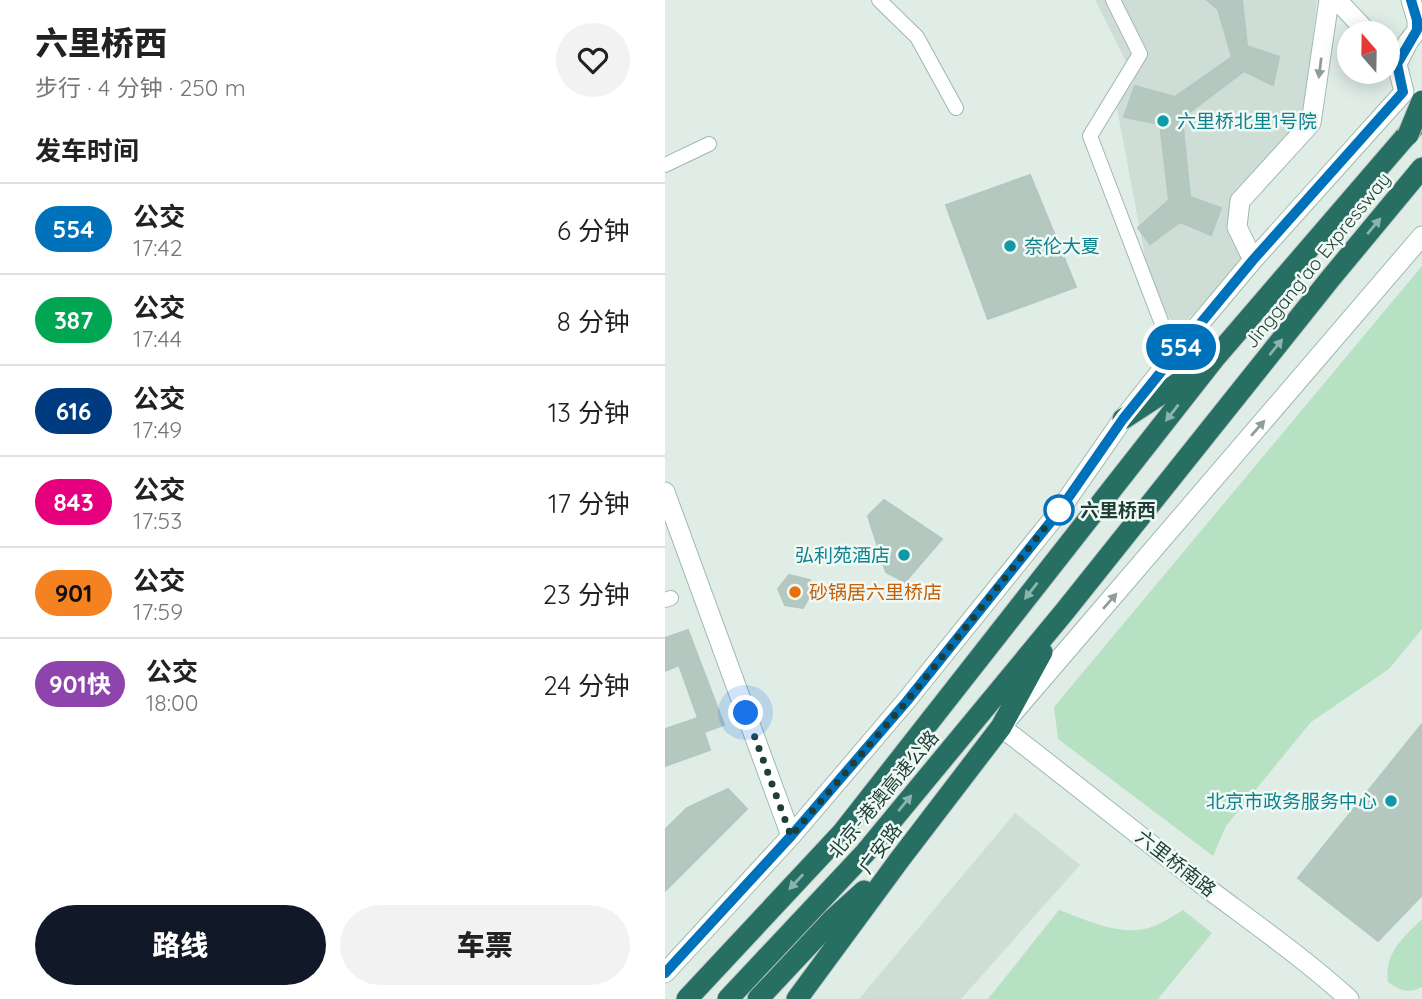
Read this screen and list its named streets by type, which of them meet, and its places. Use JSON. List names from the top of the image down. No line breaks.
{"streets":{"highway":["Jinggang'ao Expressway","北京-港澳高速公路","广安路"],"street":["六里桥南路"]},"crossings":[["Jinggang'ao Expressway","北京-港澳高速公路"],["Jinggang'ao Expressway","广安路"],["北京-港澳高速公路","广安路"],["广安路","六里桥南路"]],"places":["六里桥北里1号院","奈伦大夏","六里桥西","弘利苑酒店","砂锅居六里桥店","北京市政务服务中心"],"lines":["bus line 554"],"north":"top","page":{"heading":[["六里桥西","步行 · 4 分钟 · 250 m"],"发车时间"],"on_map":"554","list":[{"mark":"554","name":"公交","note":"17:42","value":"6 分钟"},{"mark":"387","name":"公交","note":"17:44","value":"8 分钟"},{"mark":"616","name":"公交","note":"17:49","value":"13 分钟"},{"mark":"843","name":"公交","note":"17:53","value":"17 分钟"},{"mark":"901","name":"公交","note":"17:59","value":"23 分钟"},{"mark":"901快","name":"公交","note":"18:00","value":"24 分钟"}],"buttons":["路线","车票"]}}
